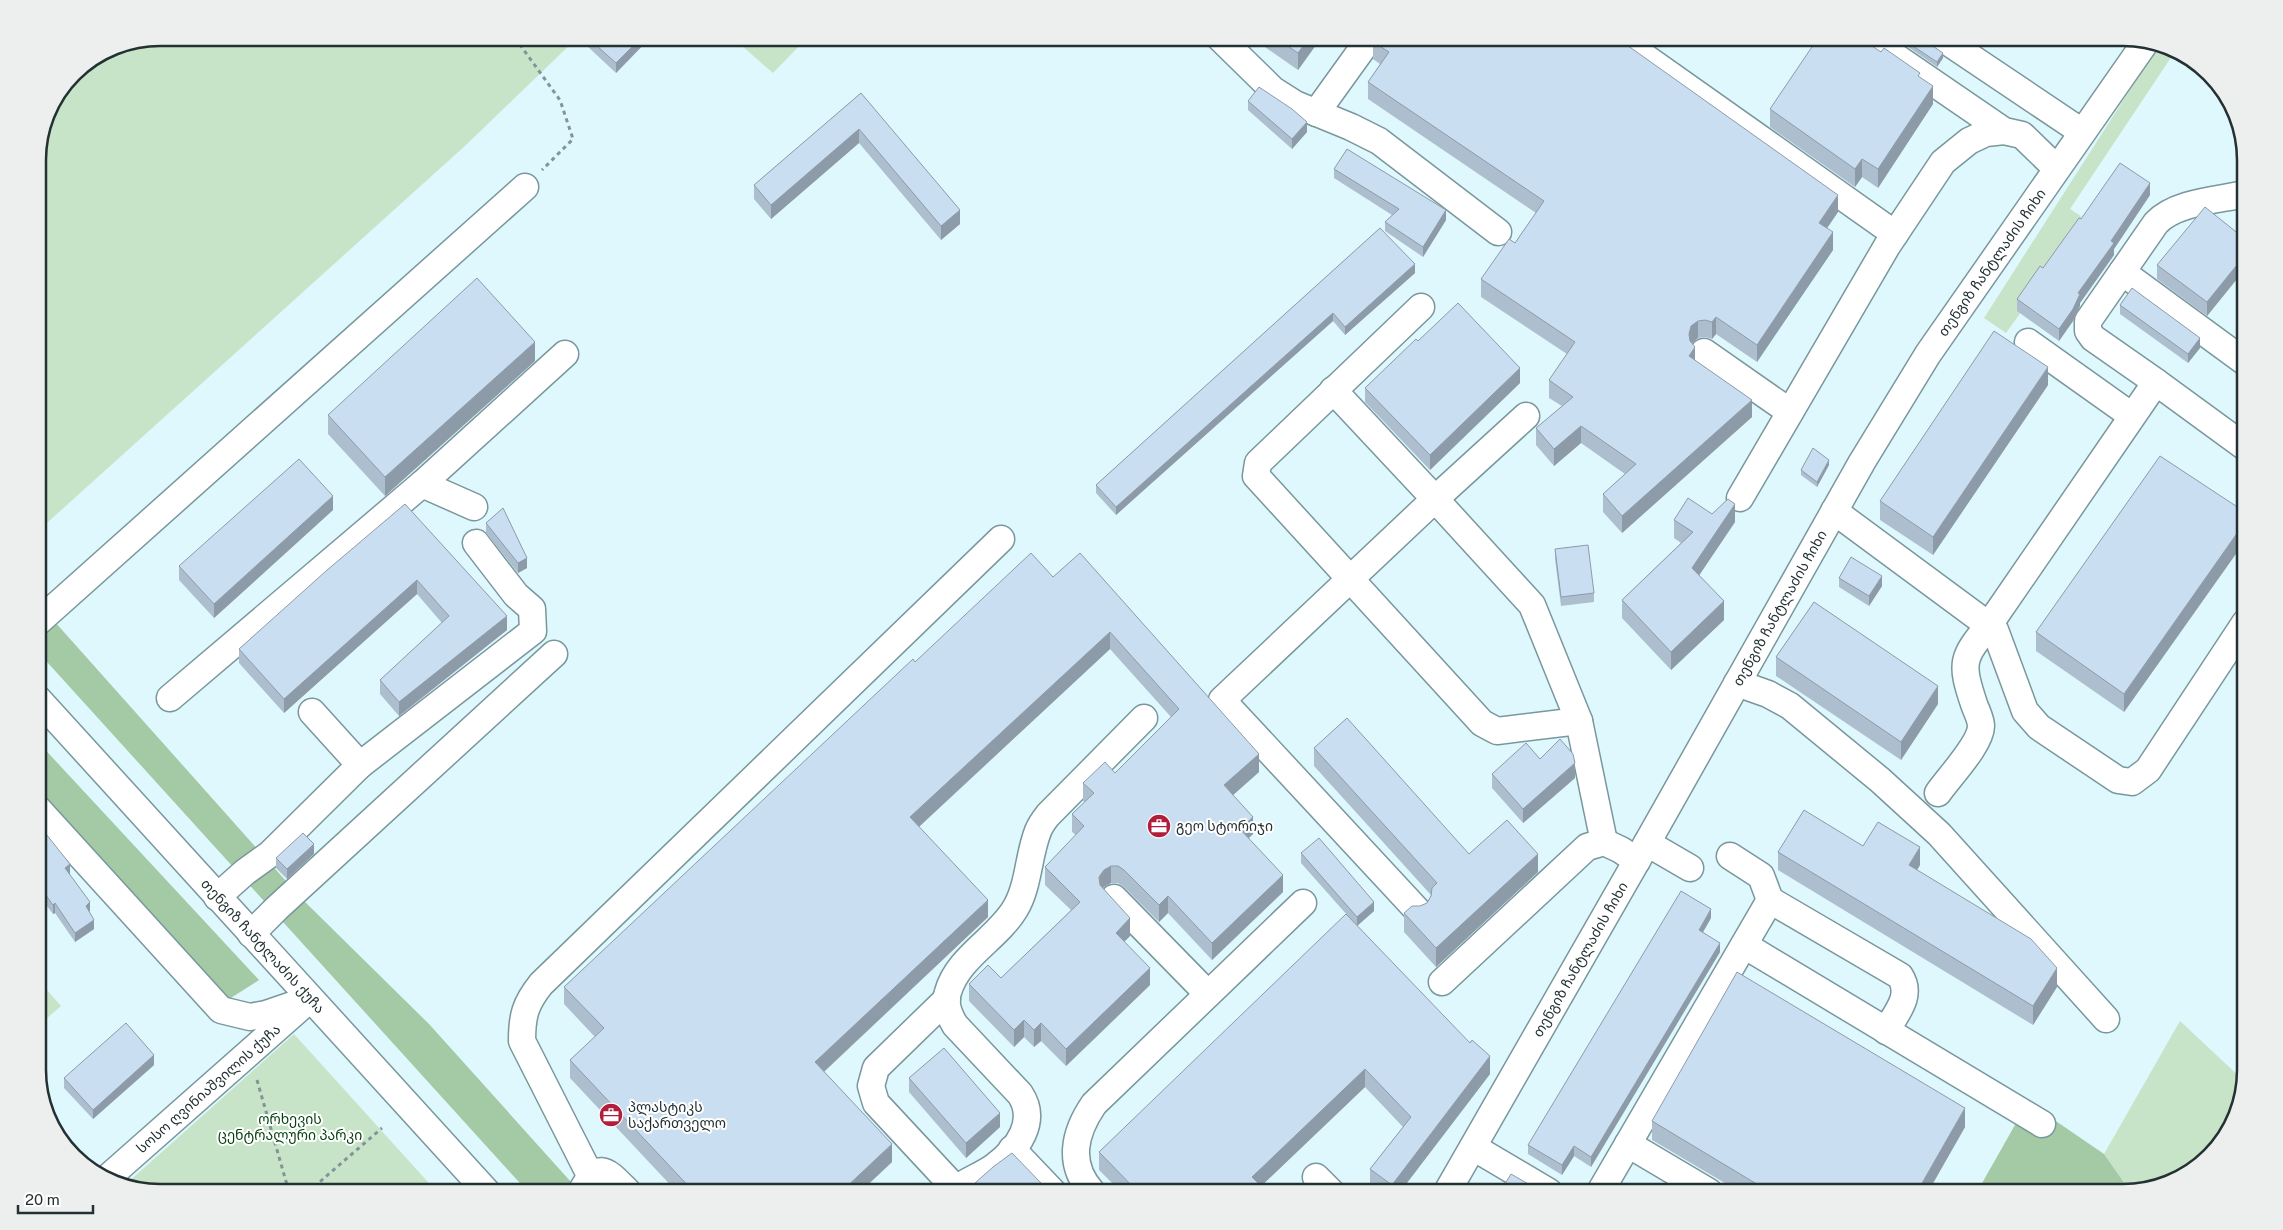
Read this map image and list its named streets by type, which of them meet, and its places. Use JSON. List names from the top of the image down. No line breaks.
{"streets":{"street":["თენგიზ ჩანტლაძის ჩიხი","თენგიზ ჩანტლაძის ქუჩა","სოსო ღვინიაშვილის ქუჩა"]},"crossings":[["თენგიზ ჩანტლაძის ქუჩა","სოსო ღვინიაშვილის ქუჩა"]],"parks":["ორხევის ცენტრალური პარკი"],"places":{"office":["გეო სტორიჯი","პლასტიკს საქართველო"]},"scale_bar":"20 m"}
